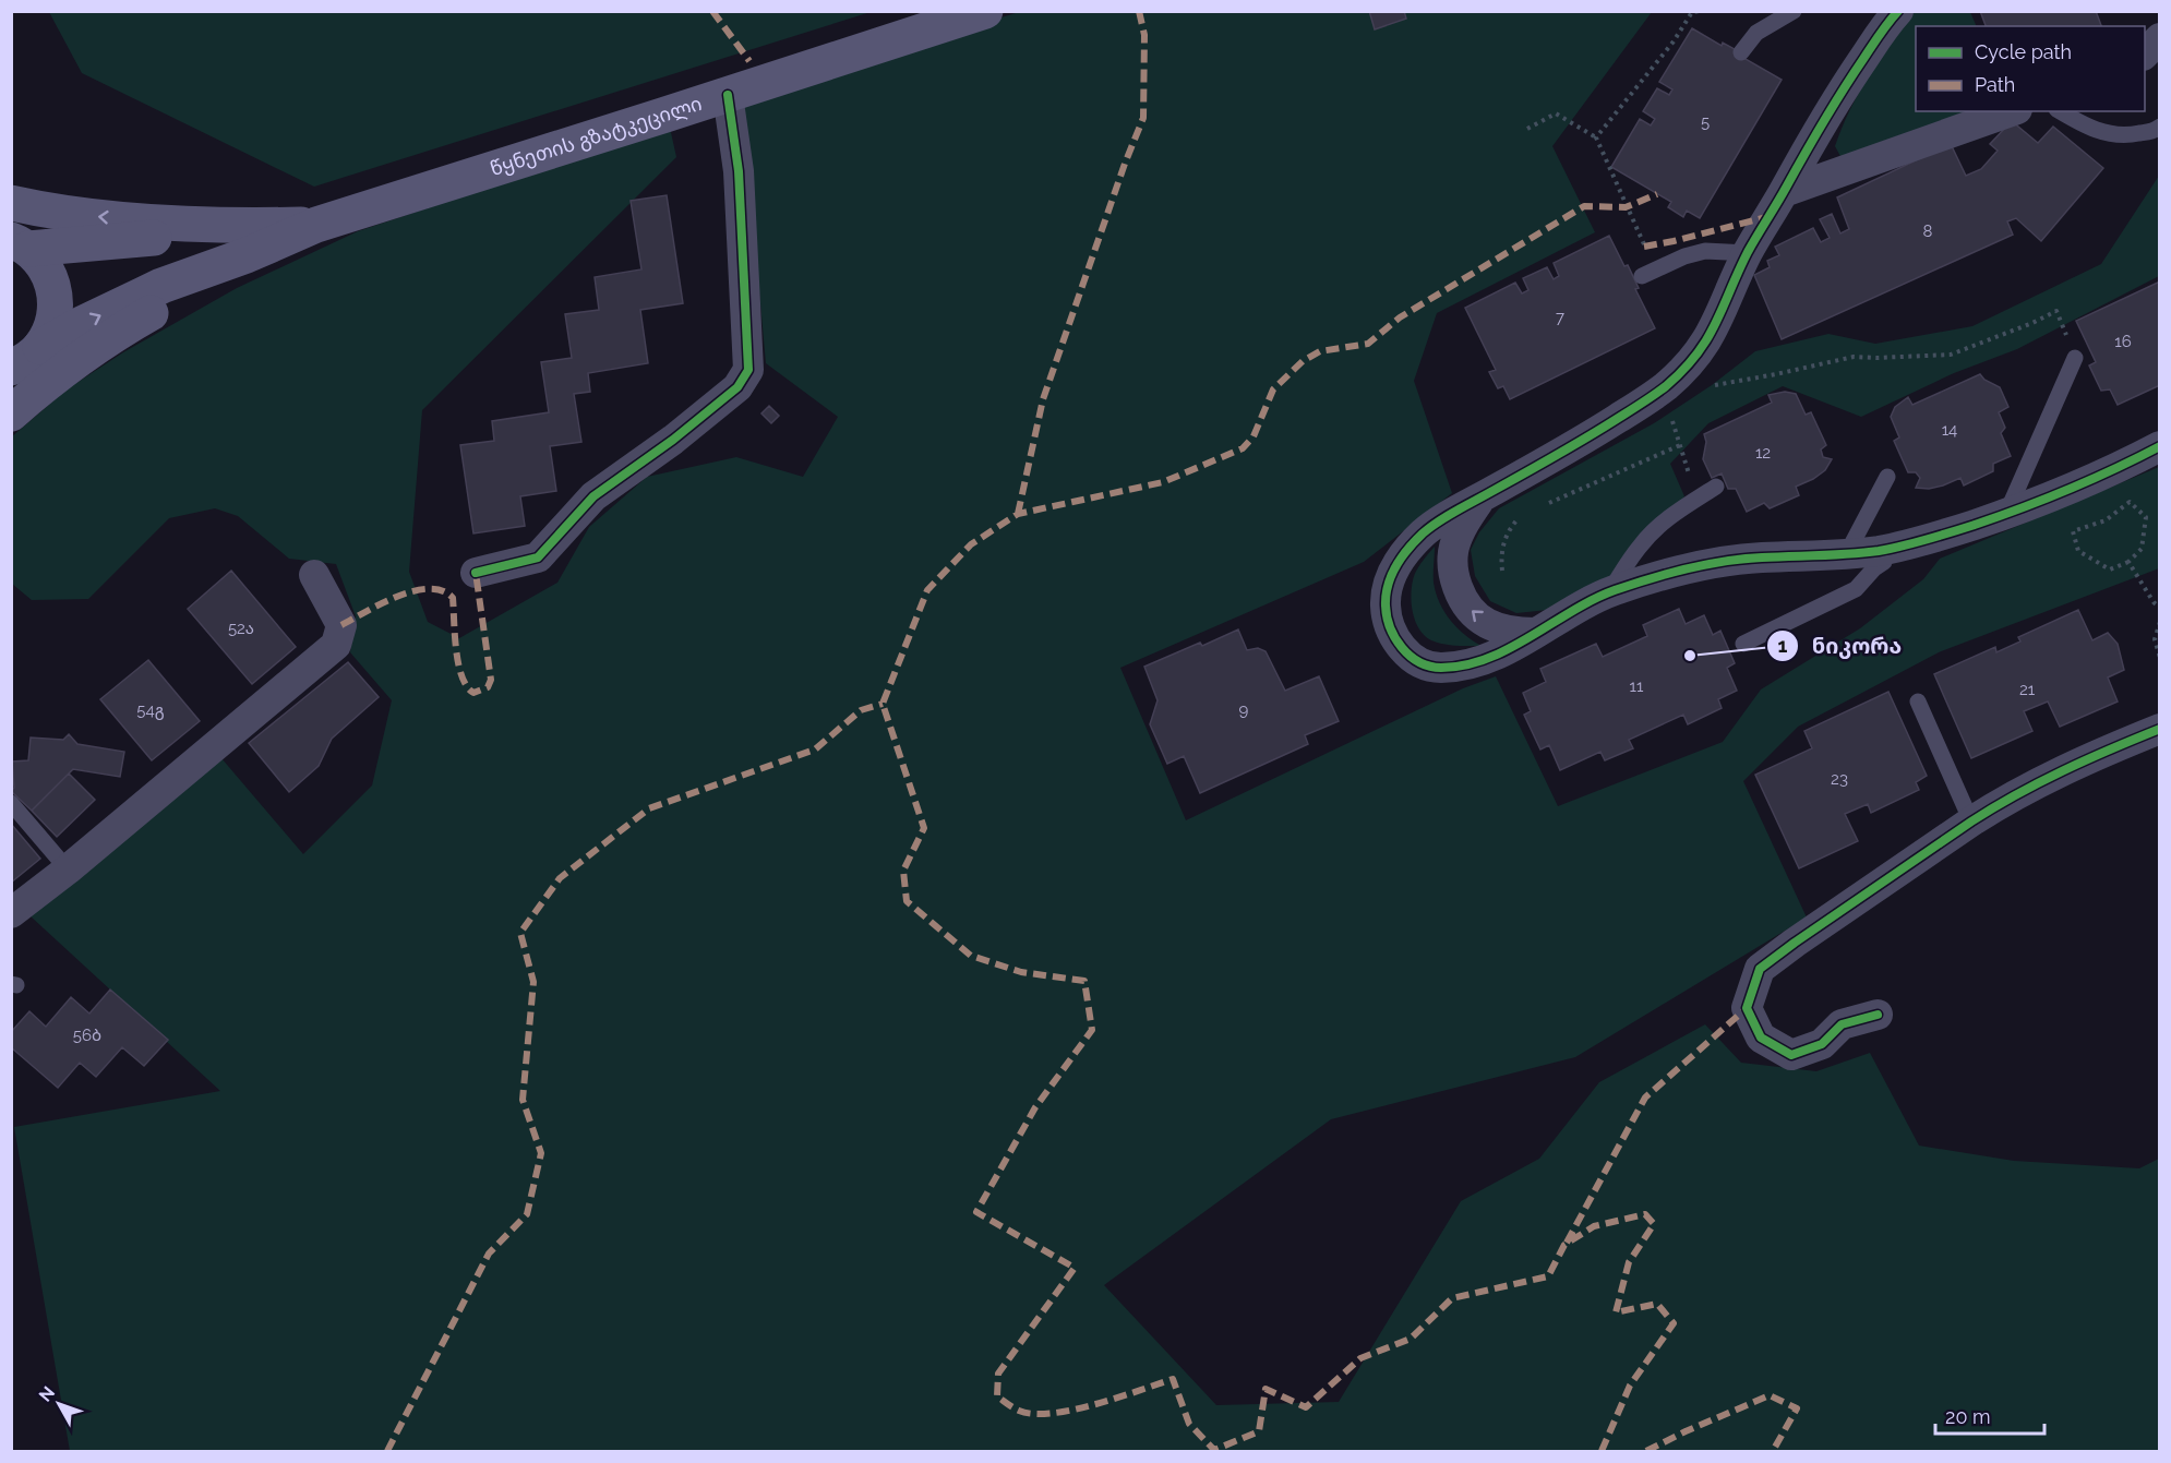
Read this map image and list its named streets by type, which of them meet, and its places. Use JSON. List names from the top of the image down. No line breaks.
{"streets":{"main road":["წყნეთის გზატკეცილი"]},"places":["ნიკორა"],"house_numbers":["5","8","7","16","14","12","52ა","11","21","54გ","9","23","56ბ"],"legend":["Cycle path","Path"],"scale_bar":"20 m","north":"top left"}
